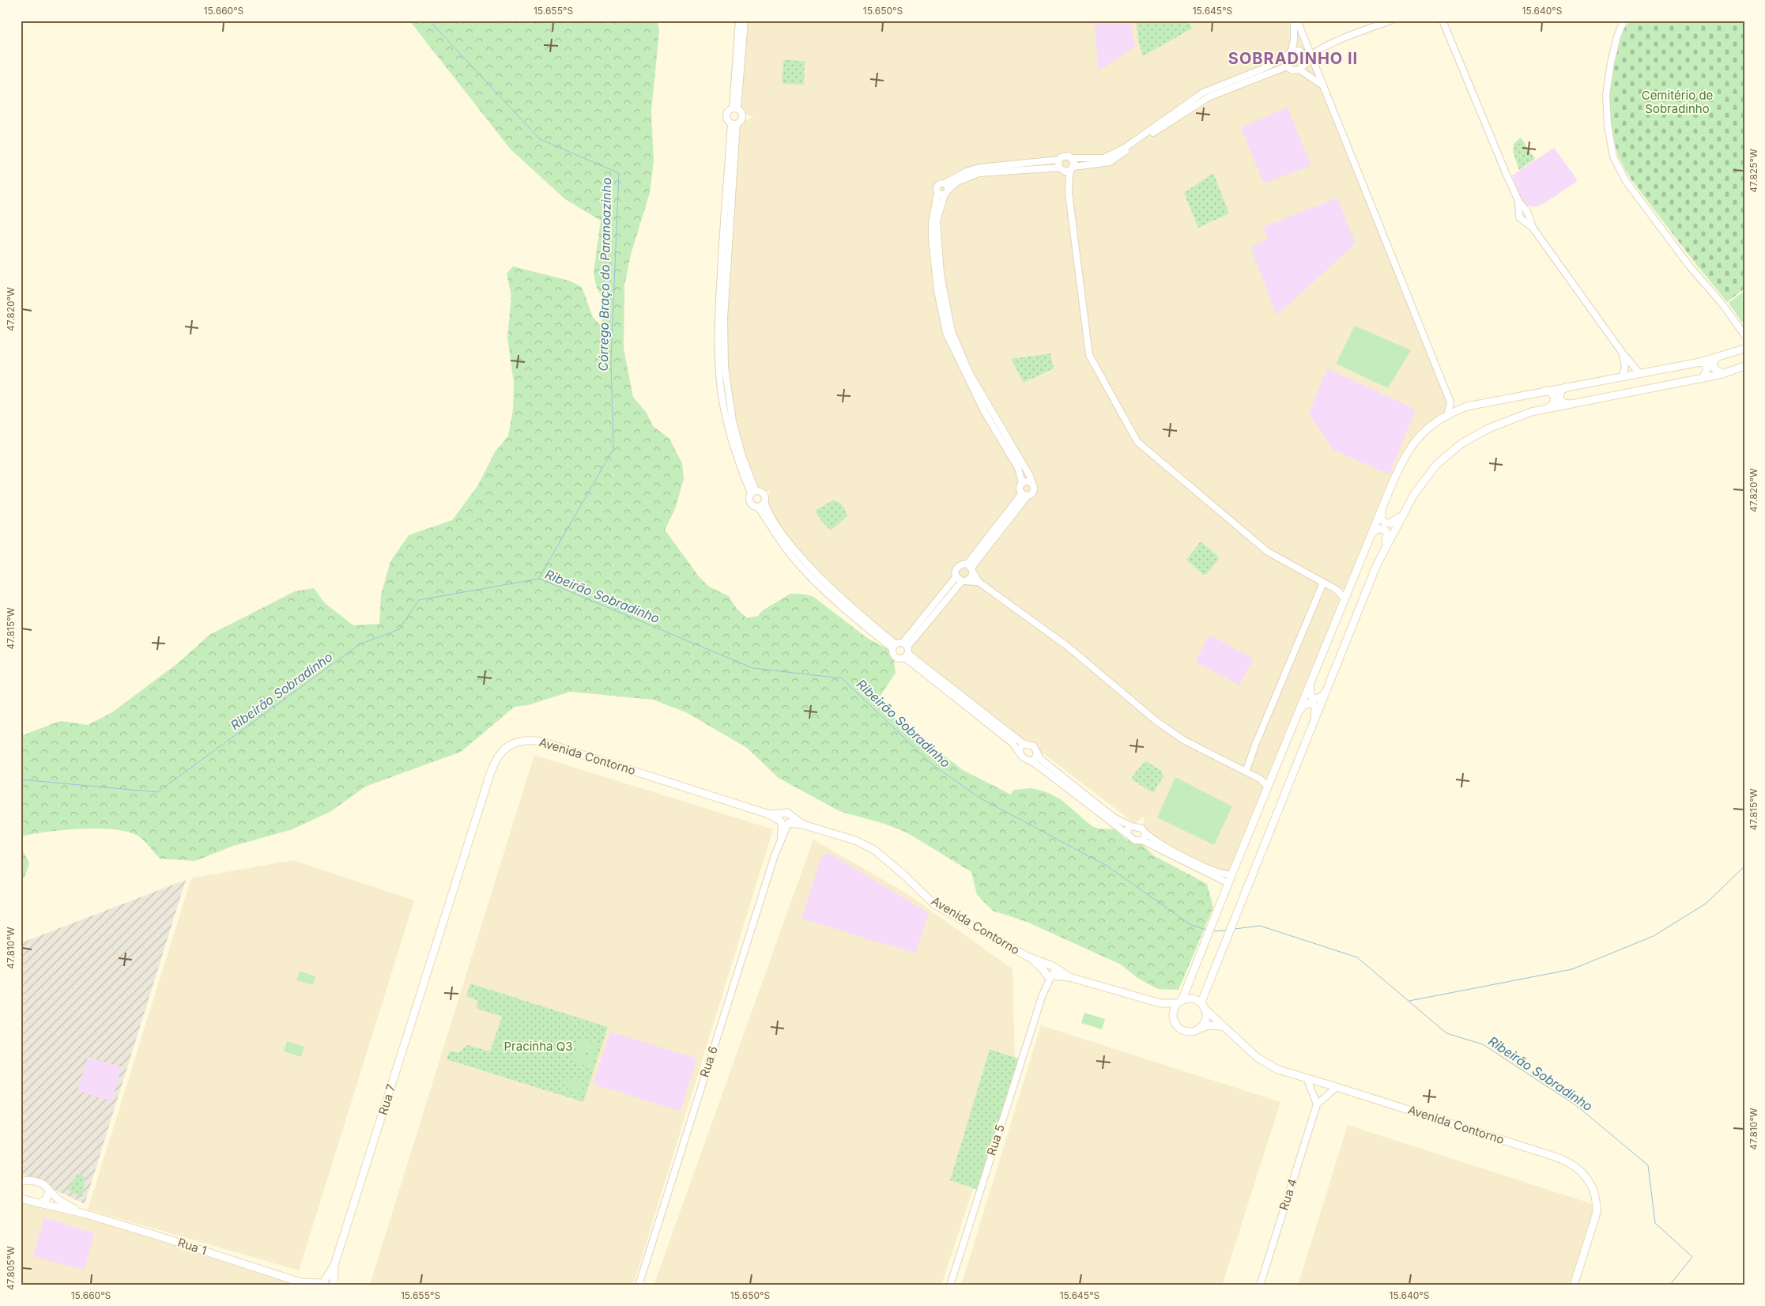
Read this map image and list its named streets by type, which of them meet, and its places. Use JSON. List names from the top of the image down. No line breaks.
{"streets":{"main road":["Avenida Contorno","Rua 7","Rua 1"],"street":["Rua 6","Rua 5","Rua 4"]},"crossings":[["Avenida Contorno","Rua 6"],["Avenida Contorno","Rua 7"],["Avenida Contorno","Rua 5"],["Rua 7","Rua 1"]],"districts":["SOBRADINHO II"],"water":["Córrego Braço do Paranoazinho","Ribeirão Sobradinho"],"parks":["Cemitério de Sobradinho","Pracinha Q3"],"coordinates":["15.660°S","15.655°S","15.650°S","15.645°S","15.640°S","47.825°W","47.820°W","47.815°W","47.810°W","47.805°W"]}
